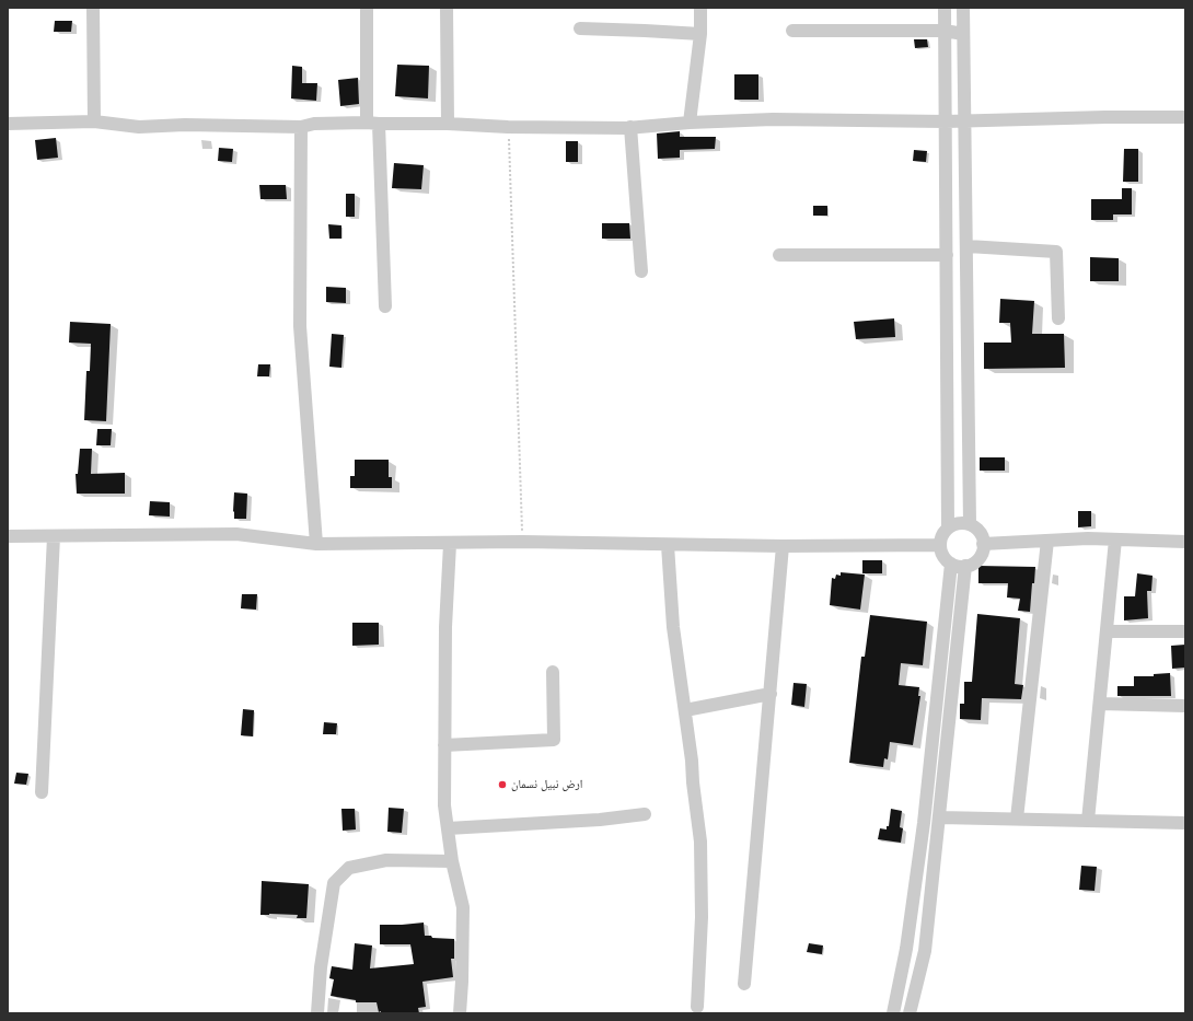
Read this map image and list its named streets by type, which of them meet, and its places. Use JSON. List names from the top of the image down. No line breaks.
{"places":["ارض نبيل نسمان"]}
